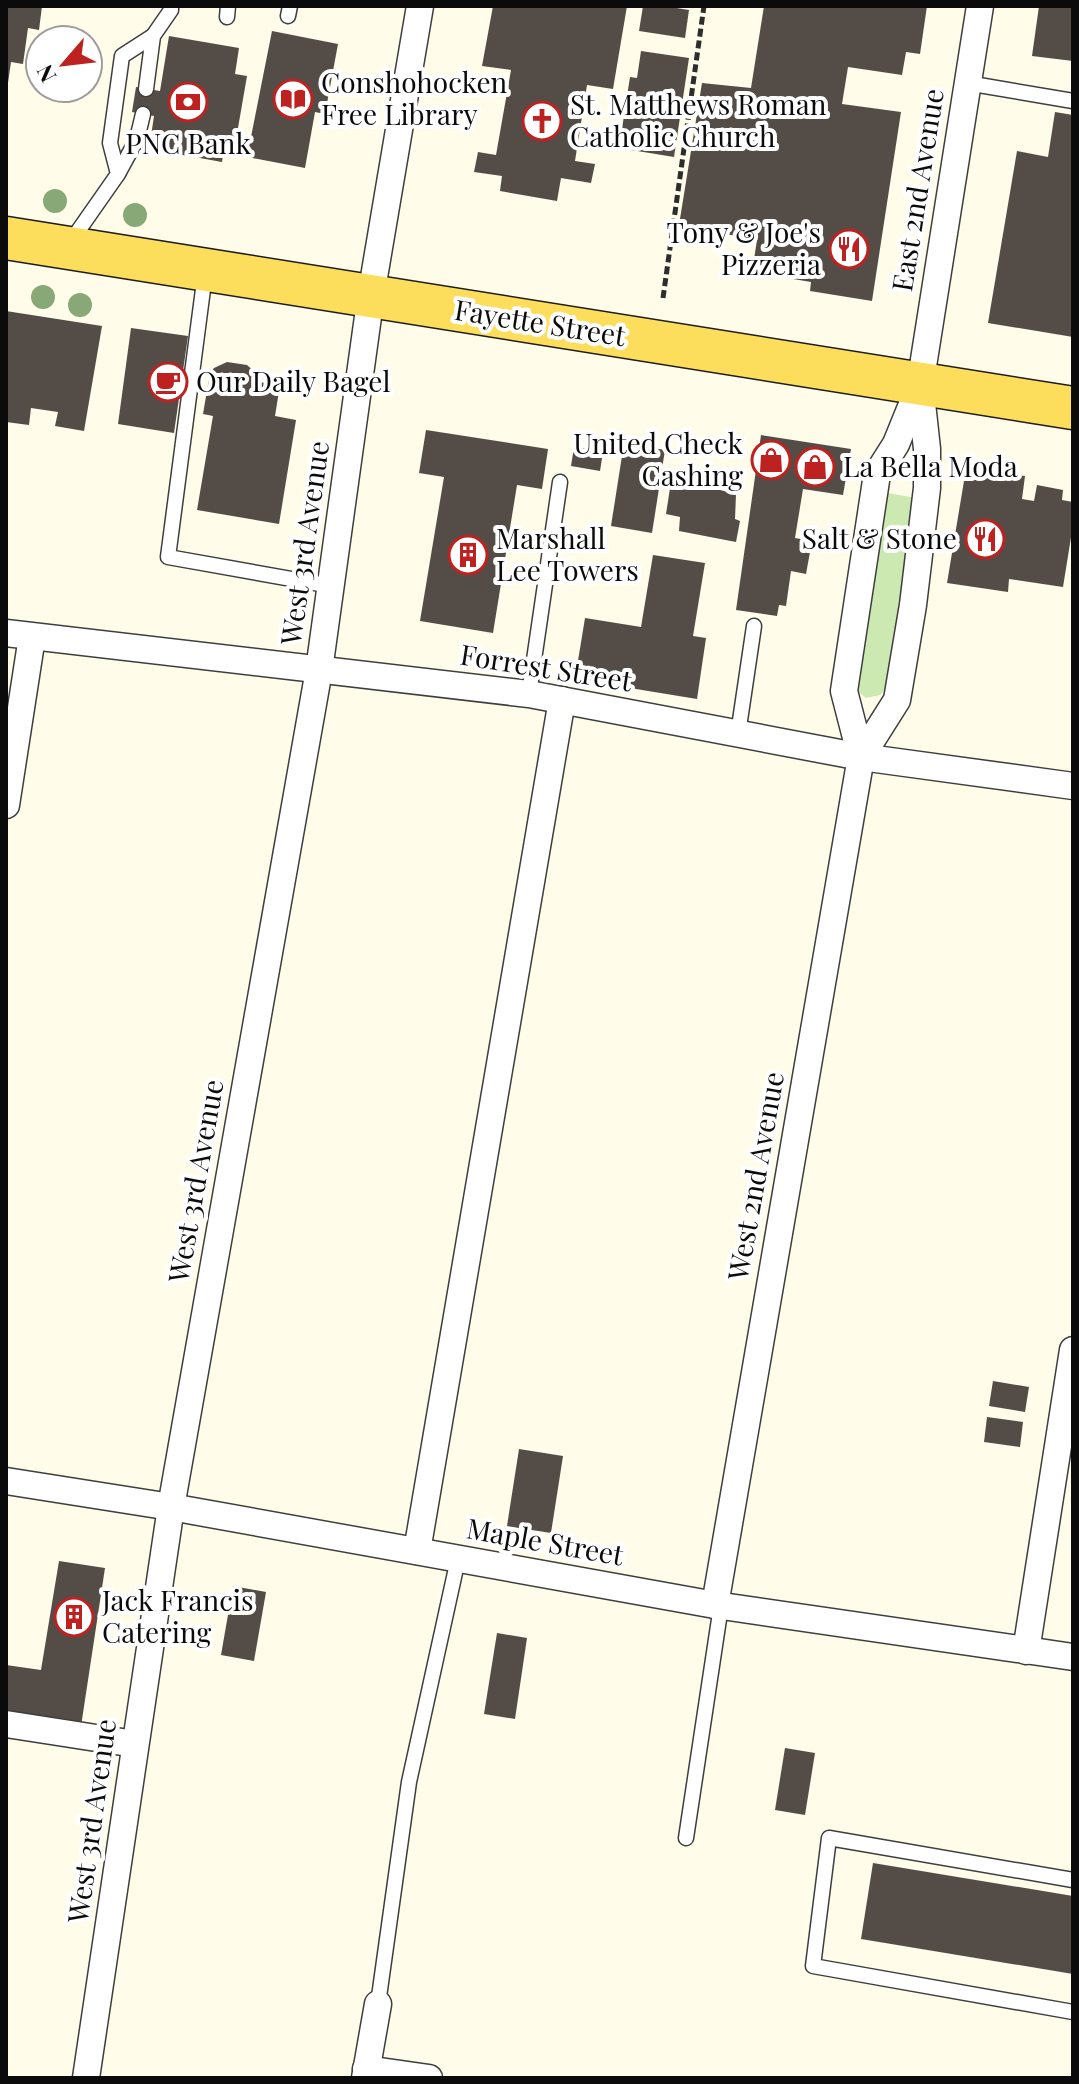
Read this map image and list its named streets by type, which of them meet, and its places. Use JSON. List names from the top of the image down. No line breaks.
{"streets":{"main road":["Fayette Street"],"street":["East 2nd Avenue","West 3rd Avenue","Forrest Street","West 2nd Avenue","Maple Street"]},"crossings":[["East 2nd Avenue","Fayette Street"],["East 2nd Avenue","West 2nd Avenue"],["Fayette Street","West 3rd Avenue"],["Fayette Street","West 2nd Avenue"],["West 3rd Avenue","Forrest Street"],["West 3rd Avenue","Maple Street"],["Forrest Street","West 2nd Avenue"],["West 2nd Avenue","Maple Street"]],"places":{"library":["Conshohocken Free Library"],"bank":["PNC Bank"],"church":["St. Matthews Roman Catholic Church"],"restaurant":["Tony & Joe's Pizzeria","Salt & Stone"],"cafe":["Our Daily Bagel"],"shop":["United Check Cashing","La Bella Moda"],"building":["Marshall Lee Towers","Jack Francis Catering"]},"north":"bottom left"}
